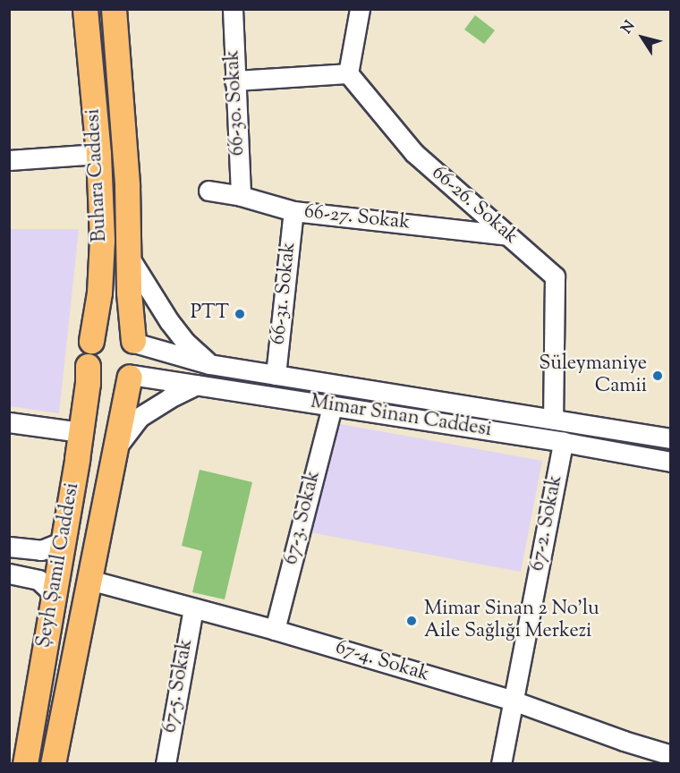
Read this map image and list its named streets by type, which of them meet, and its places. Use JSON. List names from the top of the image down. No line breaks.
{"streets":{"main road":["Buhara Caddesi","Şeyh Şamil Caddesi"],"street":["66-30. Sokak","66-26. Sokak","66-27. Sokak","66-31. Sokak","Mimar Sinan Caddesi","67-3. Sokak","67-2. Sokak","67-4. Sokak","67-5. Sokak"]},"crossings":[["66-30. Sokak","66-27. Sokak"],["Buhara Caddesi","Mimar Sinan Caddesi"],["Buhara Caddesi","Şeyh Şamil Caddesi"],["66-26. Sokak","66-27. Sokak"],["66-26. Sokak","Mimar Sinan Caddesi"],["66-27. Sokak","66-31. Sokak"],["66-31. Sokak","Mimar Sinan Caddesi"],["Mimar Sinan Caddesi","67-3. Sokak"],["Mimar Sinan Caddesi","67-2. Sokak"],["Mimar Sinan Caddesi","Şeyh Şamil Caddesi"],["67-3. Sokak","67-4. Sokak"],["67-2. Sokak","67-4. Sokak"],["Şeyh Şamil Caddesi","67-4. Sokak"],["67-4. Sokak","67-5. Sokak"]],"places":["PTT","Süleymaniye Camii","Mimar Sinan 2 No'lu Aile Sağlığı Merkezi"],"north":"top left"}
